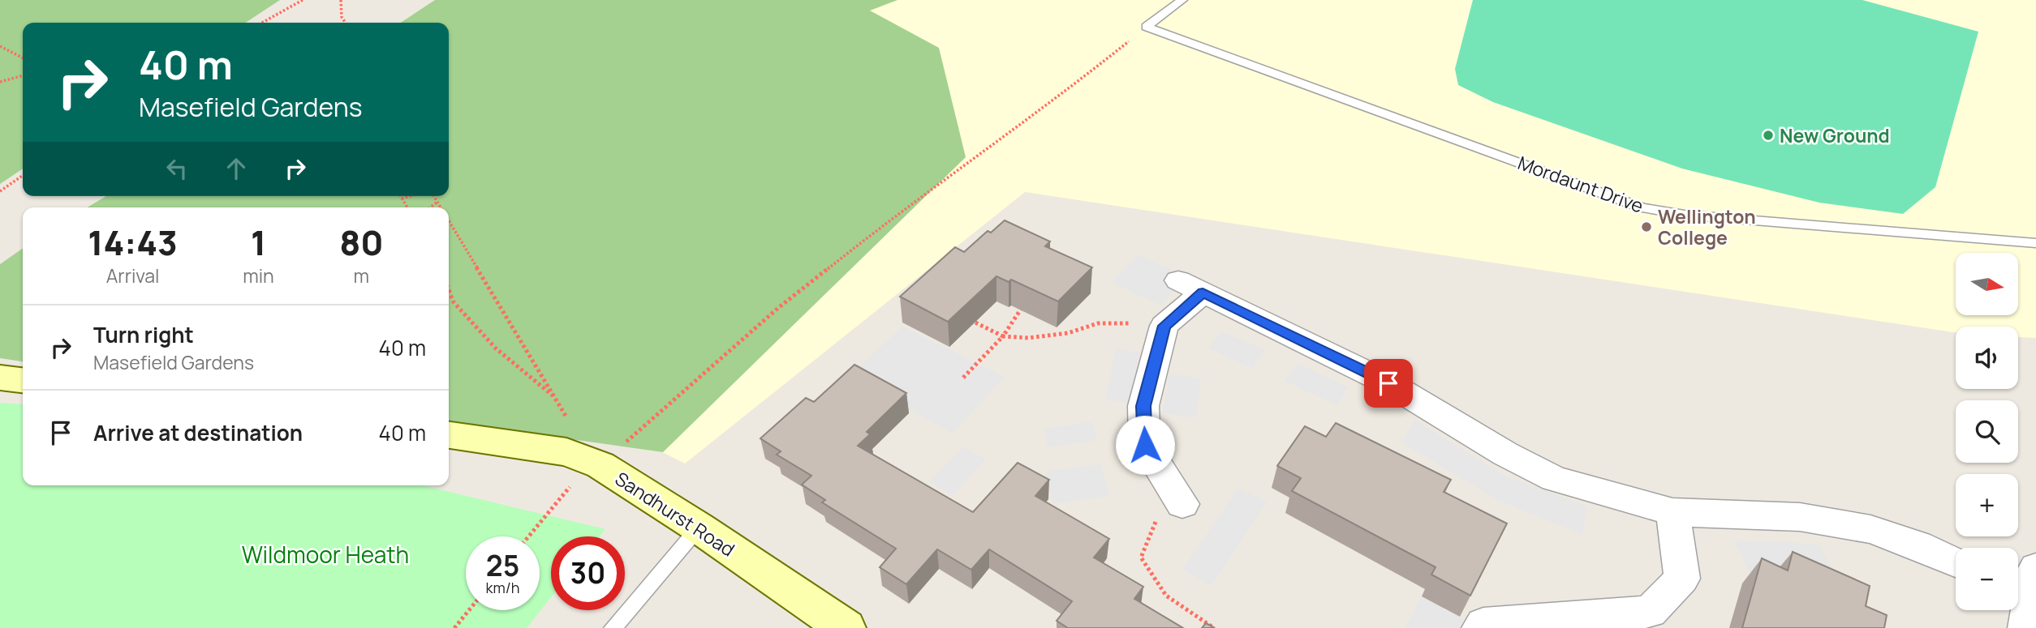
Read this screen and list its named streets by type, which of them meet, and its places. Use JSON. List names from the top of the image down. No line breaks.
{"streets":{"street":["Sandhurst Road"],"lane":["Mordaunt Drive"]},"parks":["Wildmoor Heath"],"places":["New Ground","Wellington College"],"north":"right","page":{"turn":["40 m","Masefield Gardens"],"eta":["14:43","Arrival","1","min","80","m"],"map_buttons":["+","−"],"list":[{"name":"Turn right","note":"Masefield Gardens","value":"40 m"},{"name":"Arrive at destination","value":"40 m"}],"speed":"25 km/h","limit":"30"}}
